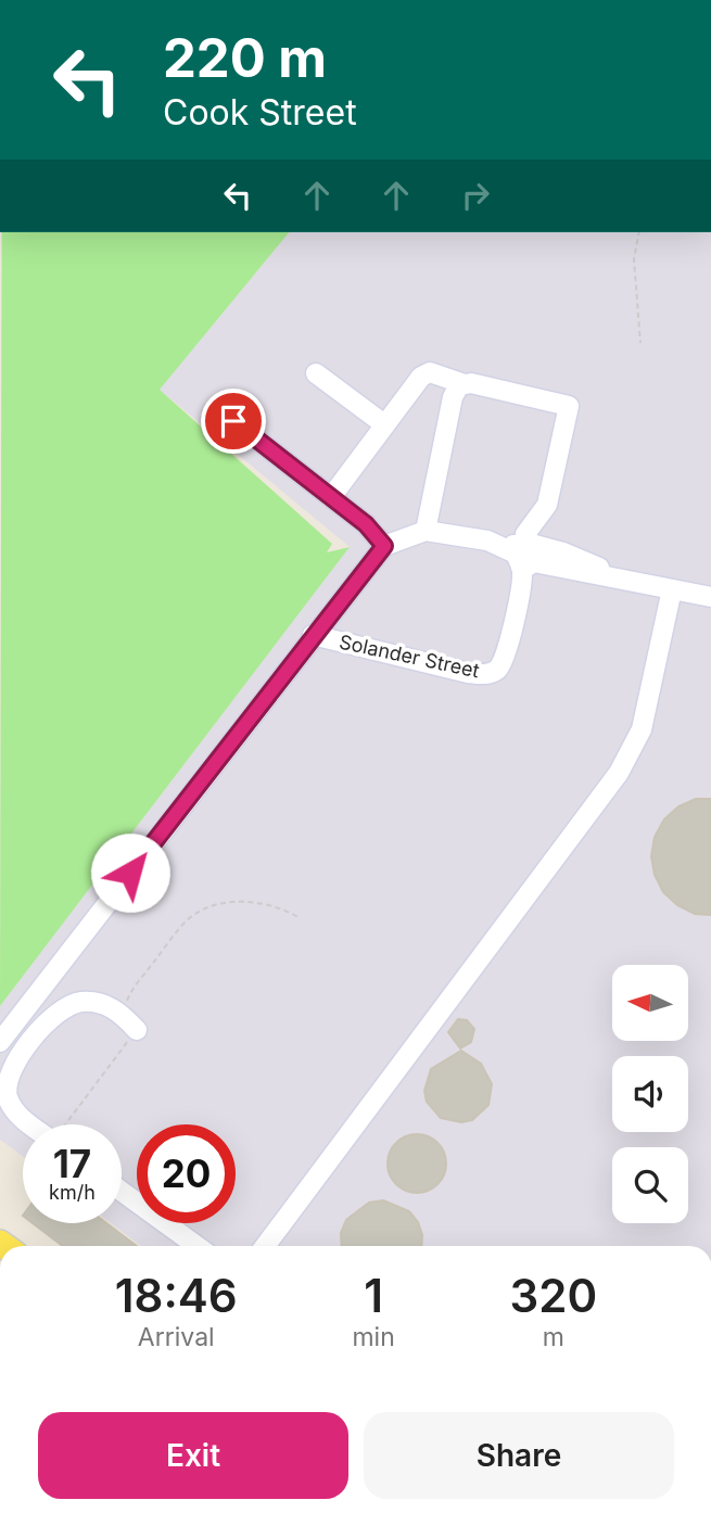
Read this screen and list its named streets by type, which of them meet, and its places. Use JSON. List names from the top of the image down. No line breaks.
{"streets":{"street":["Solander Street"]},"north":"left","page":{"turn":["220 m","Cook Street"],"speed":"17 km/h","limit":"20","eta":["18:46","Arrival","1","min","320","m"],"buttons":["Exit","Share"]}}
